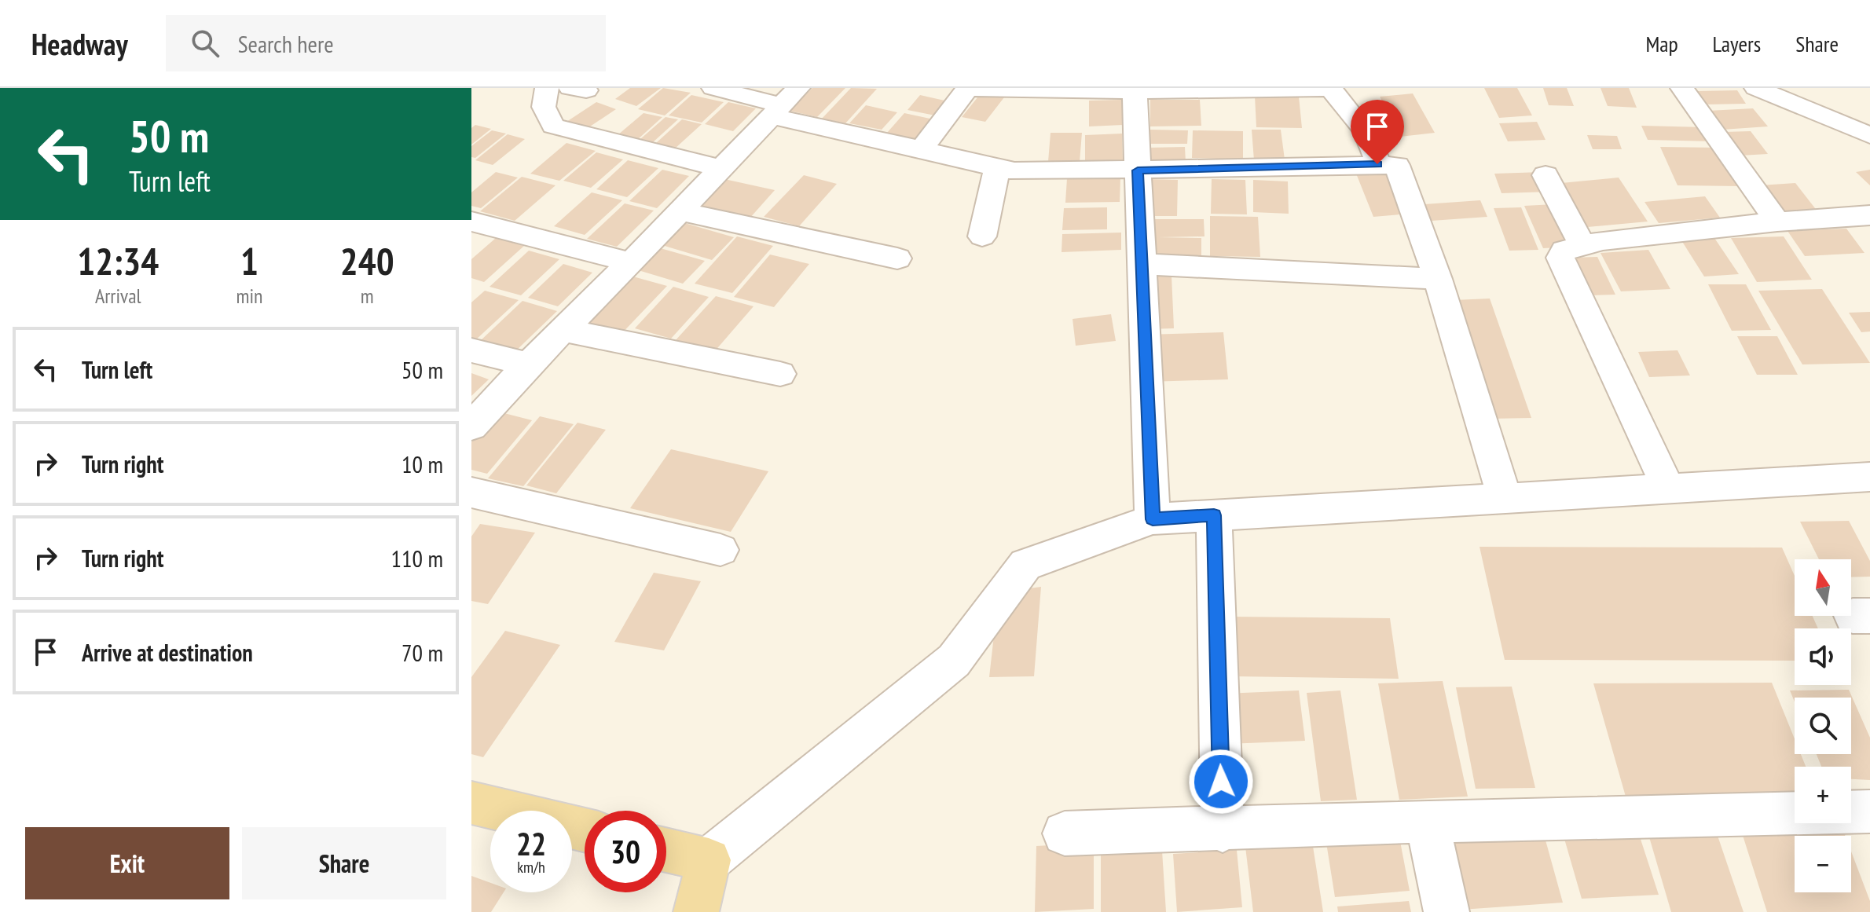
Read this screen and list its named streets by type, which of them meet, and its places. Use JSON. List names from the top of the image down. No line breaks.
{"north":"top","page":{"header":"Headway","search":"Search here","nav":["Map","Layers","Share"],"turn":["50 m","Turn left"],"eta":["12:34","Arrival","1","min","240","m"],"list":[{"name":"Turn left","value":"50 m"},{"name":"Turn right","value":"10 m"},{"name":"Turn right","value":"110 m"},{"name":"Arrive at destination","value":"70 m"}],"map_buttons":["+","−"],"speed":"22 km/h","limit":"30","buttons":["Exit","Share"]}}
